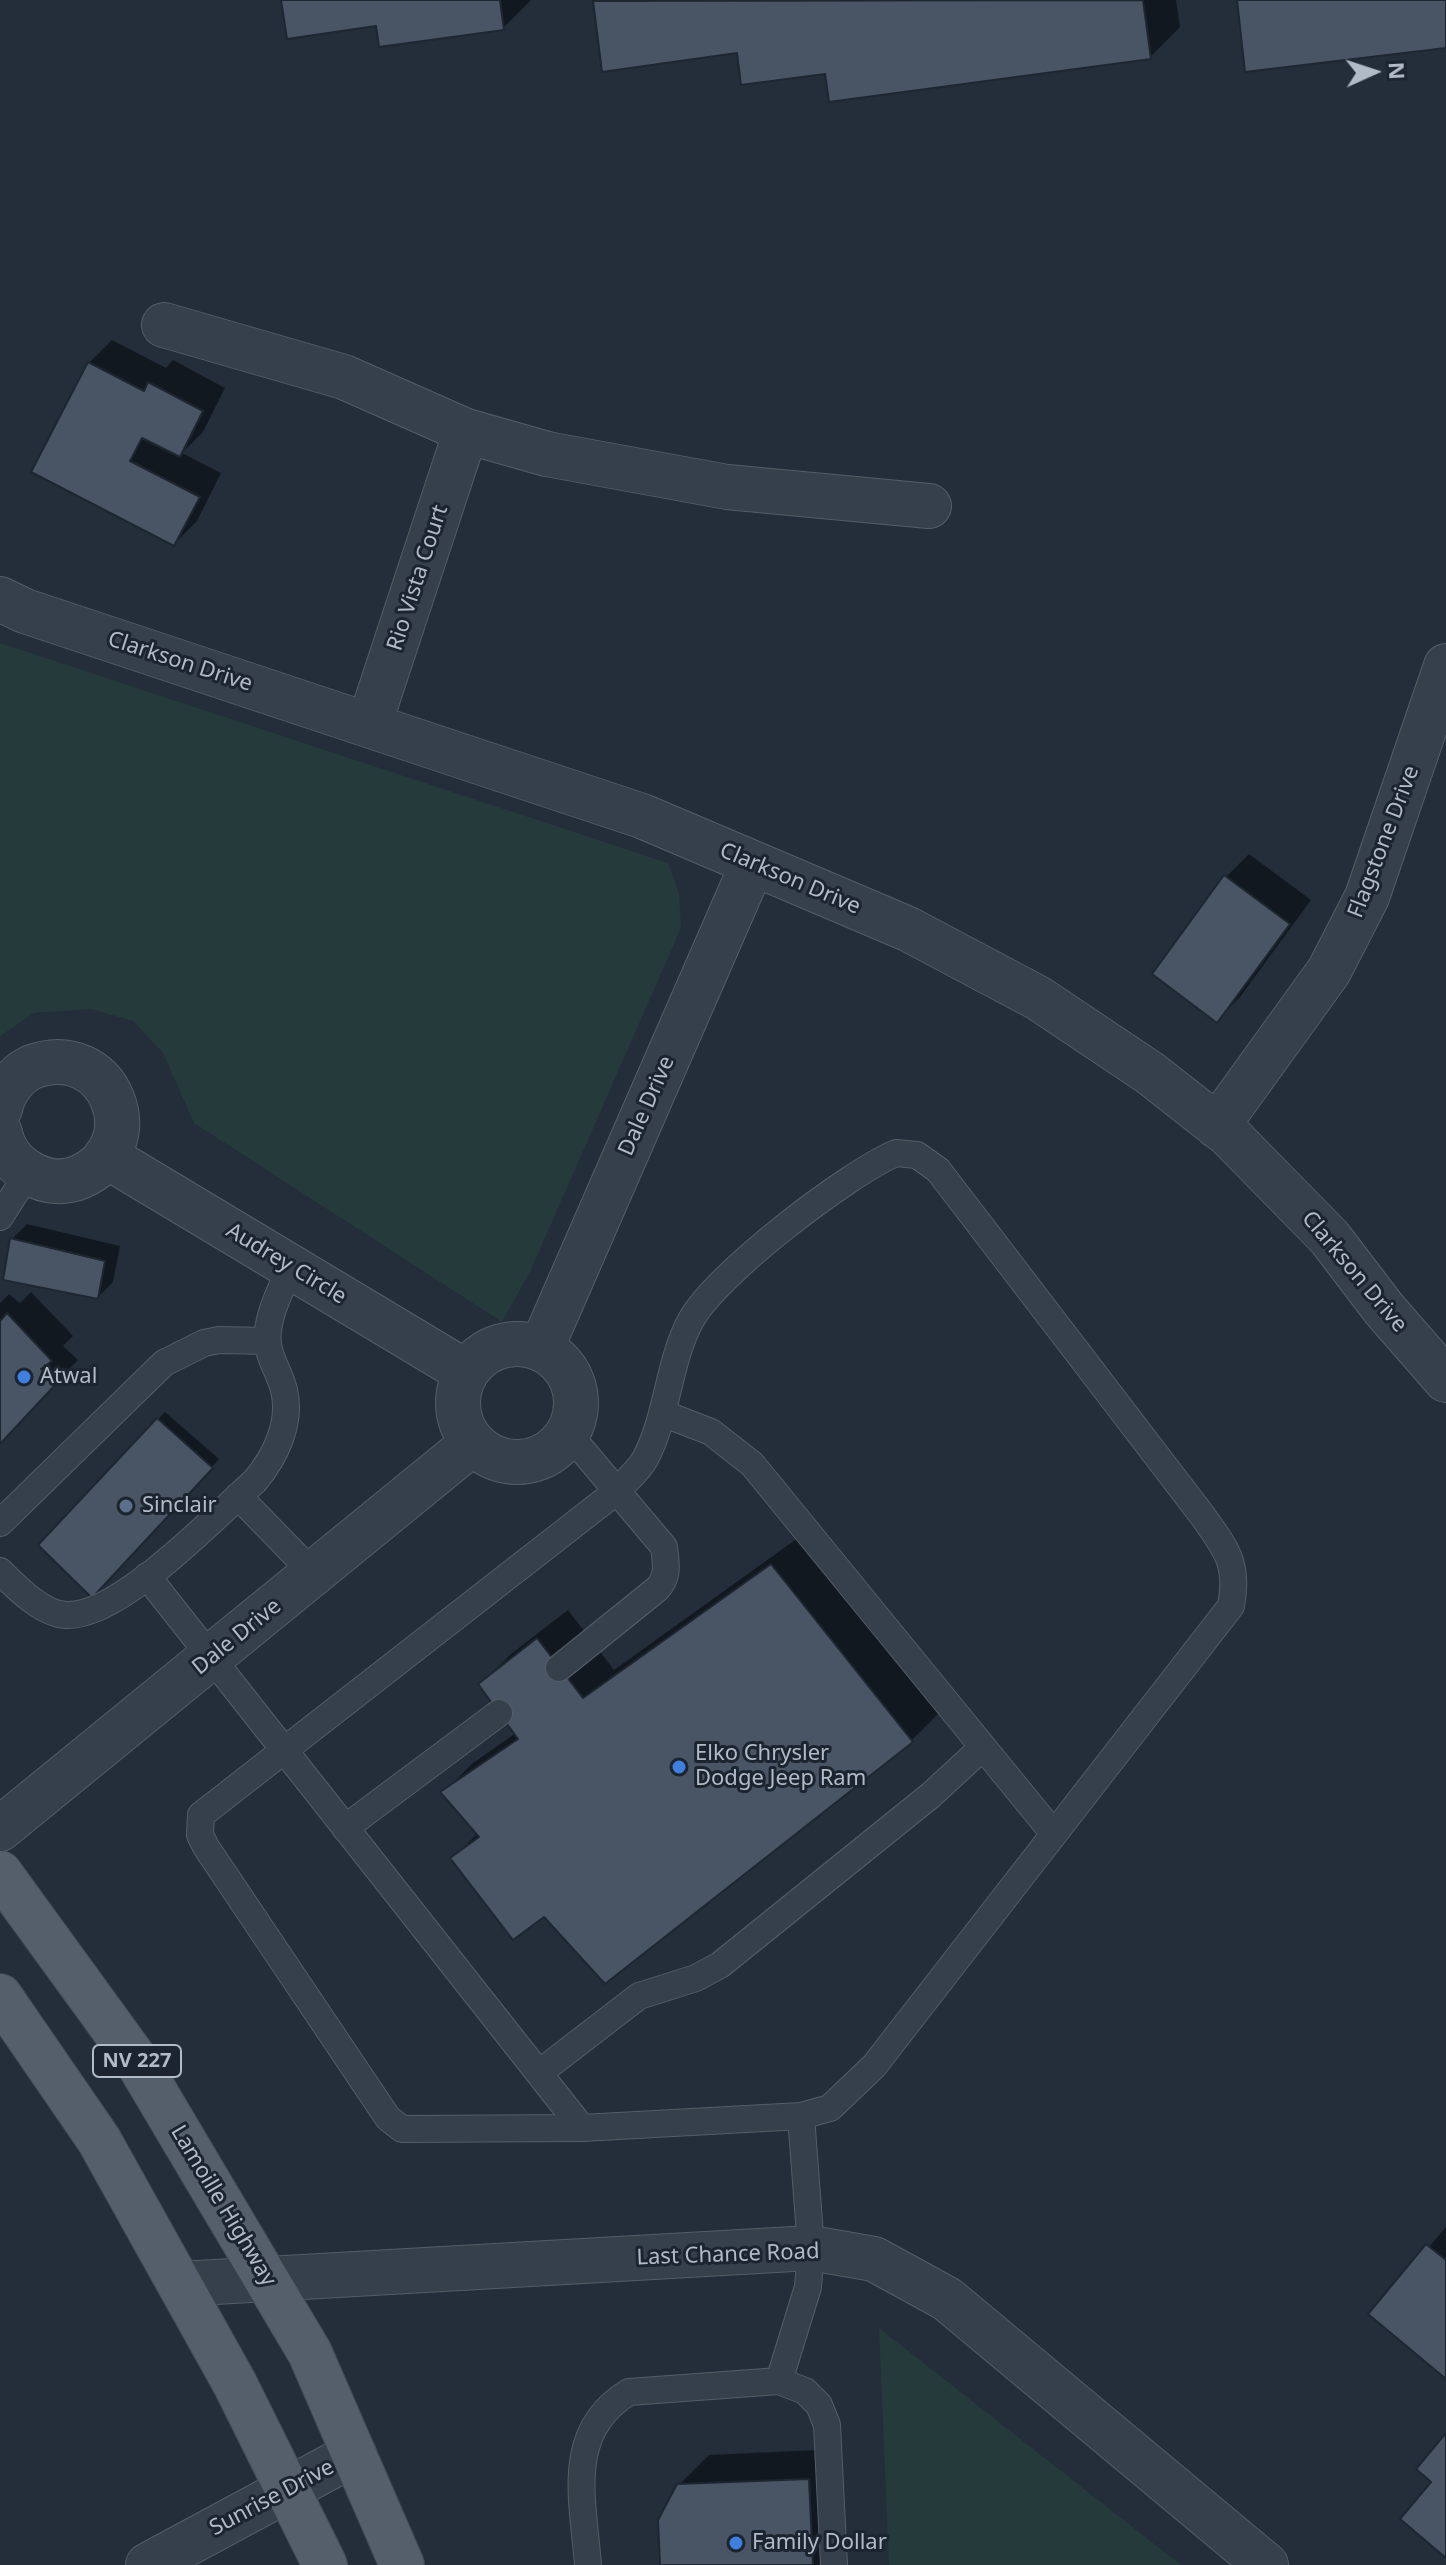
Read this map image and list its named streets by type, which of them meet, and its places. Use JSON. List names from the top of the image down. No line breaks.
{"streets":{"main road":["NV 227","Lamoille Highway"],"street":["Rio Vista Court","Clarkson Drive","Flagstone Drive","Dale Drive","Audrey Circle","Last Chance Road","Sunrise Drive"]},"crossings":[["Rio Vista Court","Clarkson Drive"],["Clarkson Drive","Flagstone Drive"],["Clarkson Drive","Dale Drive"],["Dale Drive","Audrey Circle"],["NV 227","Last Chance Road"],["NV 227","Sunrise Drive"],["Lamoille Highway","Last Chance Road"],["Lamoille Highway","Sunrise Drive"]],"places":["Atwal","Sinclair","Elko Chrysler Dodge Jeep Ram","Family Dollar"],"north":"right"}
